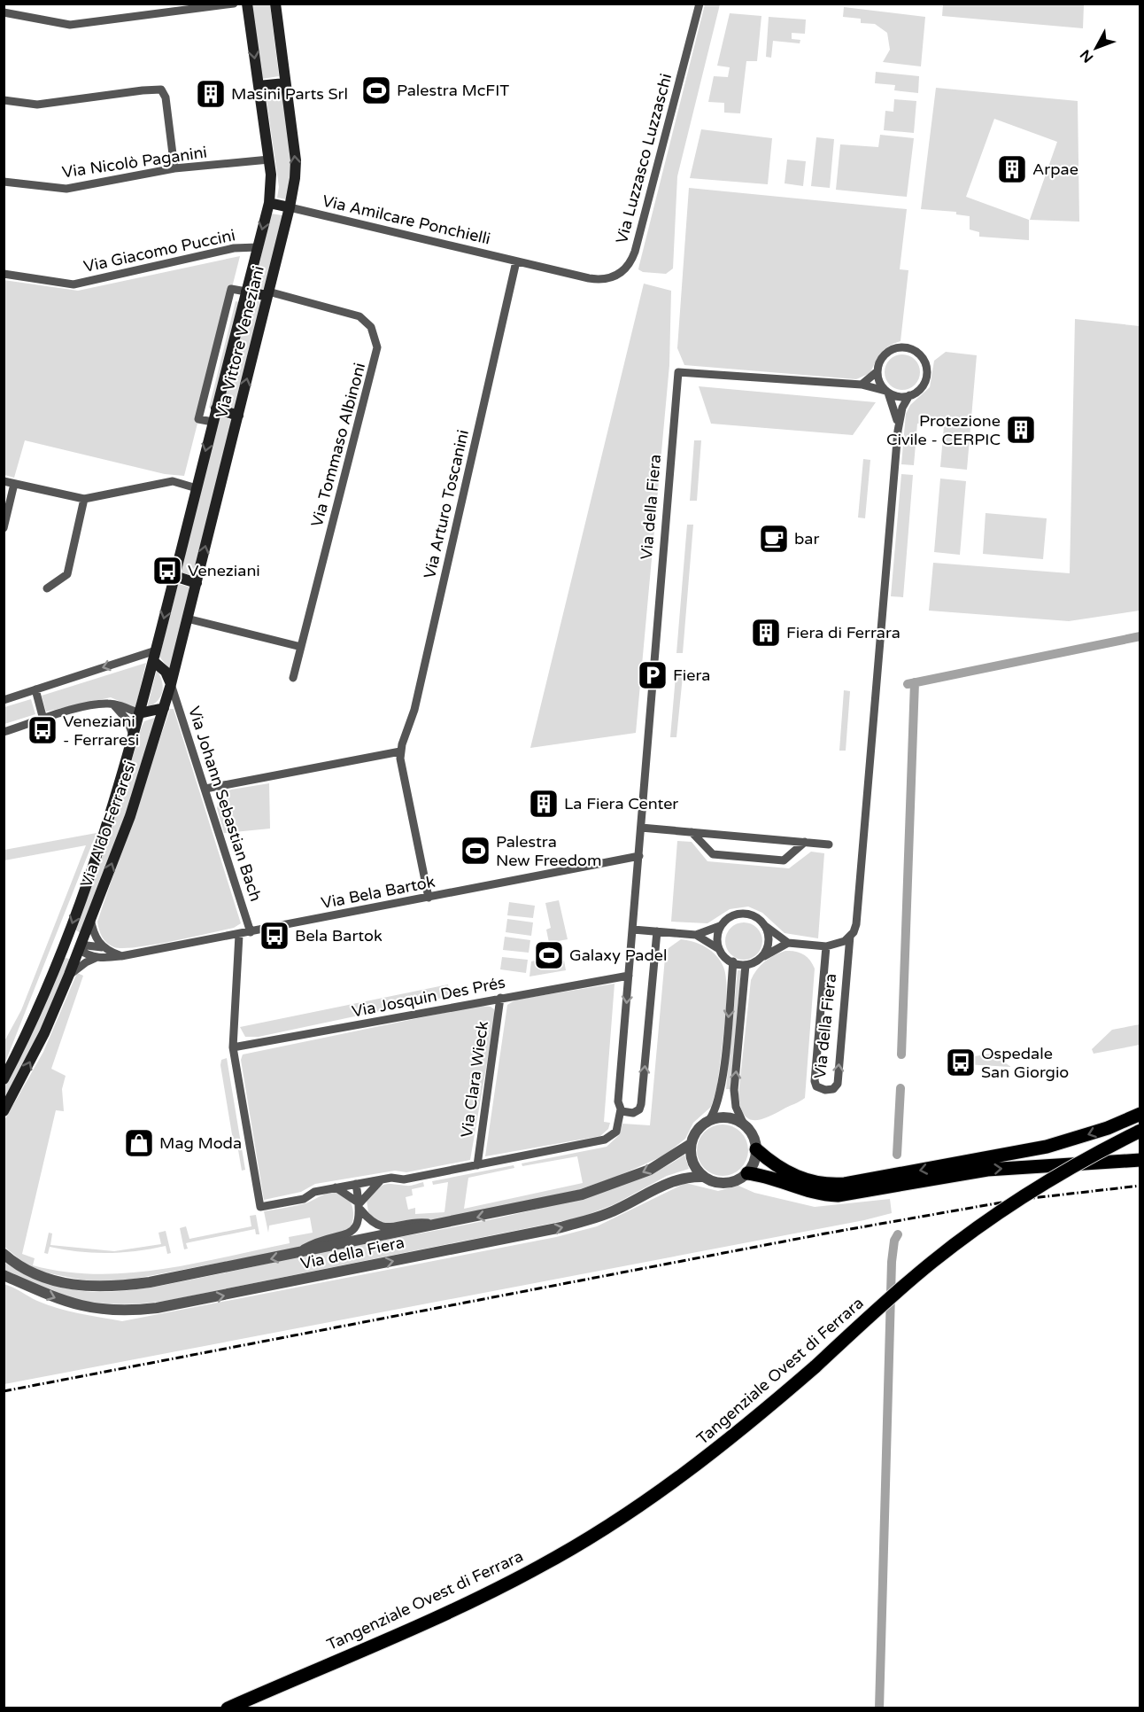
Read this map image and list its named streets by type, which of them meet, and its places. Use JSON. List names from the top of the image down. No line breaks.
{"streets":{"highway":["Tangenziale Ovest di Ferrara"],"main road":["Via Vittore Veneziani","Via Aldo Ferraresi"],"street":["Via Luzzasco Luzzaschi","Via Nicolò Paganini","Via Amilcare Ponchielli","Via Giacomo Puccini","Via Tommaso Albinoni","Via Arturo Toscanini","Via della Fiera","Via Johann Sebastian Bach","Via Bela Bartok","Via Josquin Des Prés","Via Clara Wieck"]},"crossings":[["Via Luzzasco Luzzaschi","Via Amilcare Ponchielli"],["Via Luzzasco Luzzaschi","Via Arturo Toscanini"],["Via Nicolò Paganini","Via Vittore Veneziani"],["Via Amilcare Ponchielli","Via Vittore Veneziani"],["Via Amilcare Ponchielli","Via Arturo Toscanini"],["Via Giacomo Puccini","Via Vittore Veneziani"],["Via Vittore Veneziani","Via Tommaso Albinoni"],["Via Vittore Veneziani","Via Johann Sebastian Bach"],["Via Vittore Veneziani","Via Aldo Ferraresi"],["Via Arturo Toscanini","Via Bela Bartok"],["Via della Fiera","Via Bela Bartok"],["Via della Fiera","Via Josquin Des Prés"],["Via della Fiera","Via Clara Wieck"],["Via Johann Sebastian Bach","Via Bela Bartok"],["Via Aldo Ferraresi","Via Bela Bartok"],["Via Josquin Des Prés","Via Clara Wieck"]],"places":{"sports":["Palestra McFIT","Palestra New Freedom","Galaxy Padel"],"building":["Masini Parts Srl","Arpae","Protezione Civile - CERPIC","Fiera di Ferrara","La Fiera Center"],"cafe":["bar"],"bus stop":["Veneziani","Veneziani - Ferraresi","Bela Bartok","Ospedale San Giorgio"],"parking":["Fiera"],"shop":["Mag Moda"]},"north":"bottom left"}
